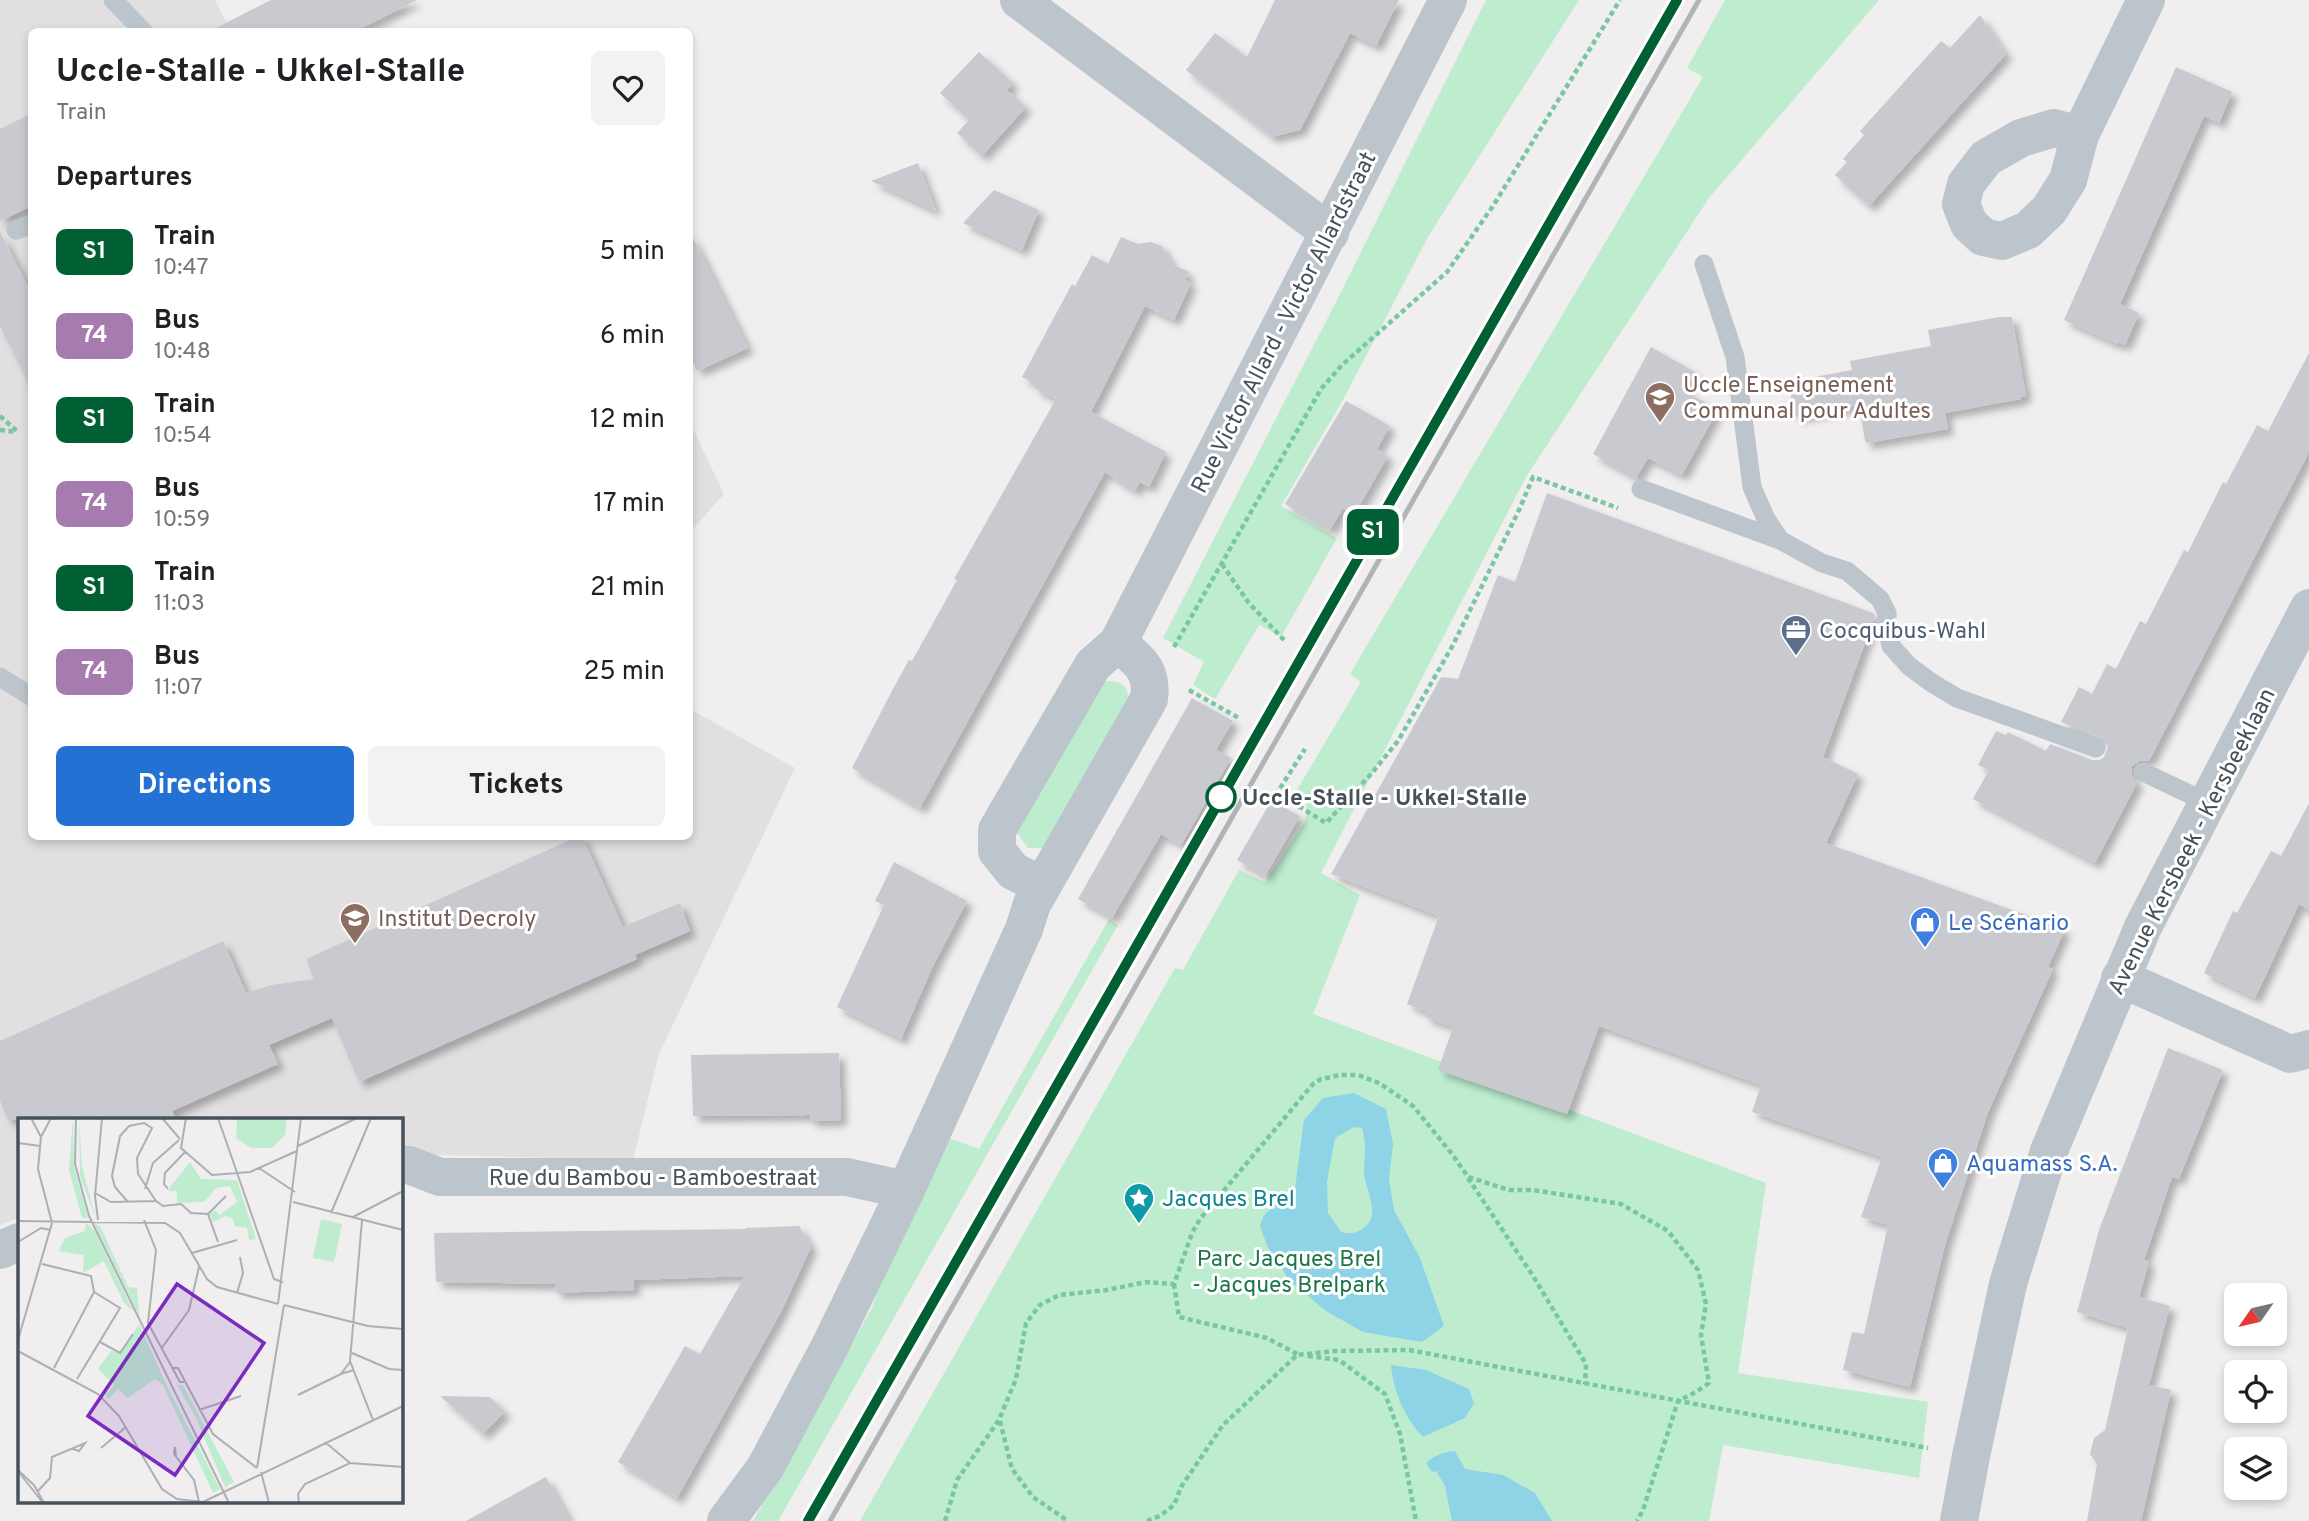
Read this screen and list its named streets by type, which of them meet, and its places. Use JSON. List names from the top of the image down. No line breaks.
{"streets":{"street":["Rue Victor Allard - Victor Allardstraat","Avenue Kersbeek - Kersbeeklaan","Rue du Bambou - Bamboestraat"]},"parks":["Parc Jacques Brel - Jacques Brelpark"],"places":{"school or university":["Uccle Enseignement Communal pour Adultes","Institut Decroly"],"office":["Cocquibus-Wahl"],"other":["Uccle-Stalle - Ukkel-Stalle"],"shop":["Le Scénario","Aquamass S.A."],"place":["Jacques Brel"]},"north":"bottom left","page":{"on_map":"S1","heading":[["Uccle-Stalle - Ukkel-Stalle","Train"],"Departures"],"list":[{"mark":"S1","name":"Train","note":"10:47","value":"5 min"},{"mark":"74","name":"Bus","note":"10:48","value":"6 min"},{"mark":"S1","name":"Train","note":"10:54","value":"12 min"},{"mark":"74","name":"Bus","note":"10:59","value":"17 min"},{"mark":"S1","name":"Train","note":"11:03","value":"21 min"},{"mark":"74","name":"Bus","note":"11:07","value":"25 min"}],"buttons":["Directions","Tickets"]}}
